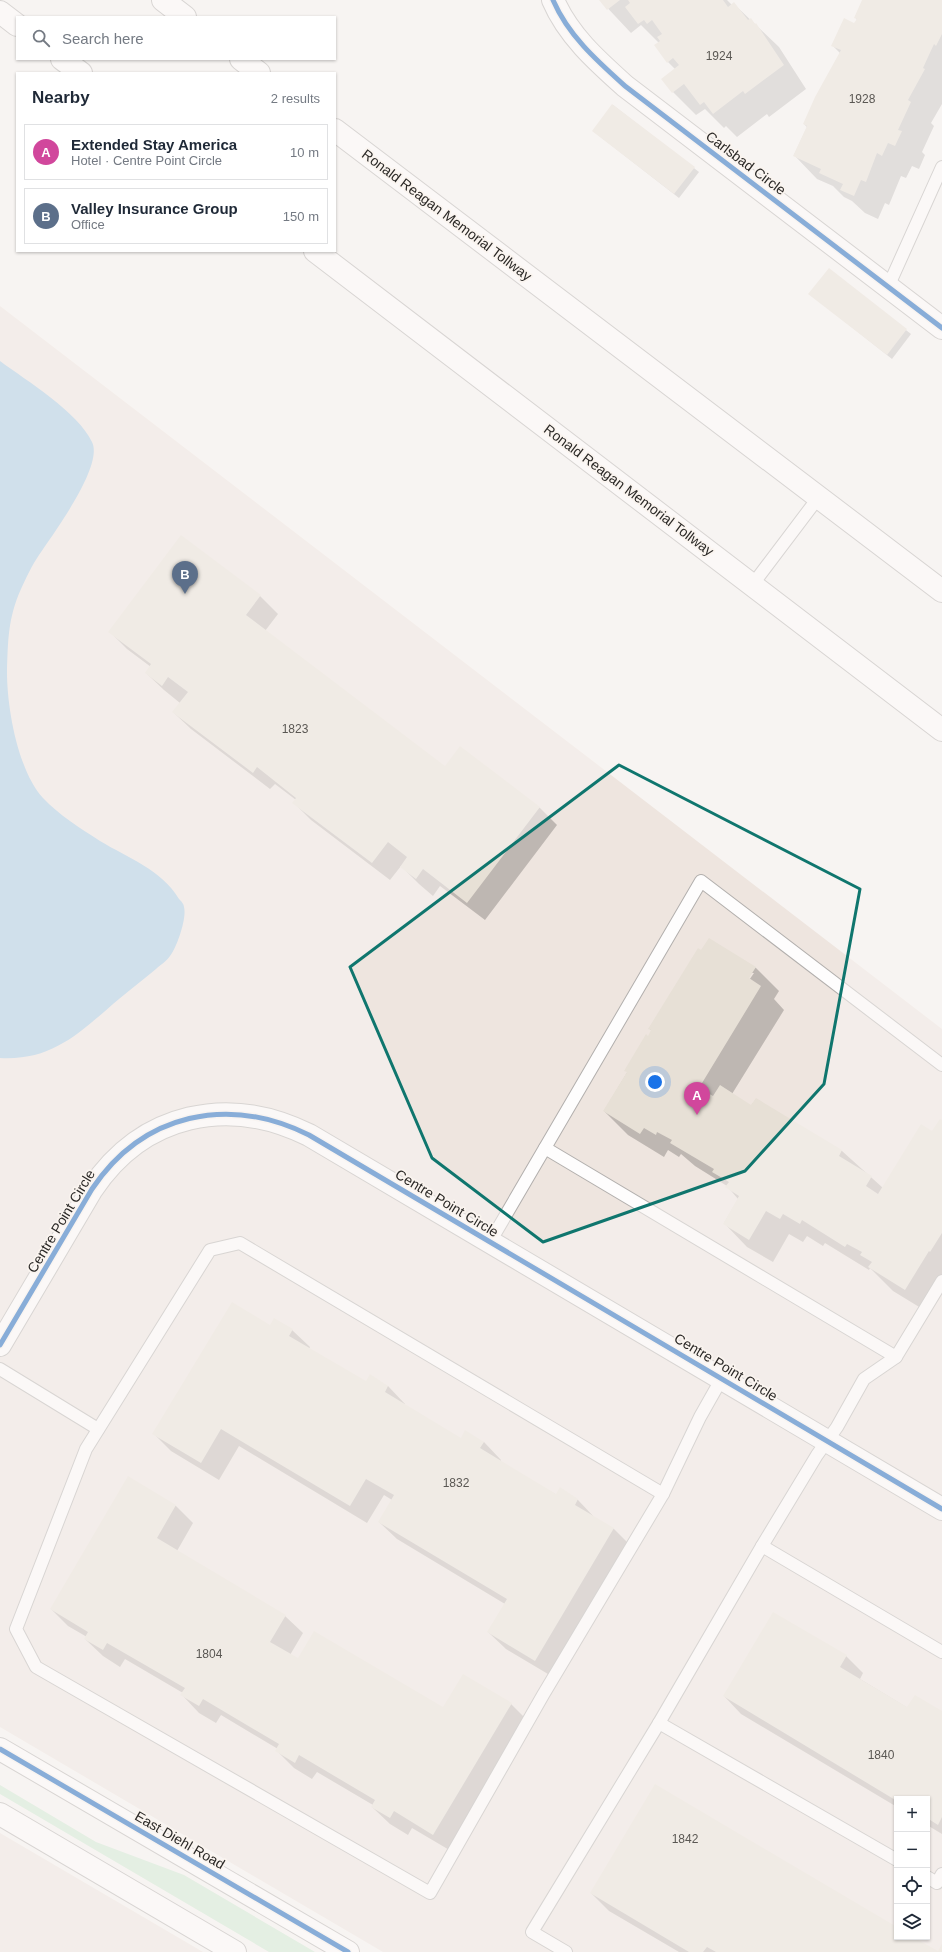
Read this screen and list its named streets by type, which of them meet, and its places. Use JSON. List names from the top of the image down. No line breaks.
{"streets":{"main road":["Carlsbad Circle","Ronald Reagan Memorial Tollway","Centre Point Circle","East Diehl Road"]},"house_numbers":["1924","1928","1823","1832","1804","1840","1842"],"page":{"search":"Search here","heading":["Nearby","2 results"],"list":[{"mark":"A","name":"Extended Stay America","note":"Hotel · Centre Point Circle","value":"10 m"},{"mark":"B","name":"Valley Insurance Group","note":"Office","value":"150 m"}],"pins":["B","A"],"map_buttons":["+","−"]}}
